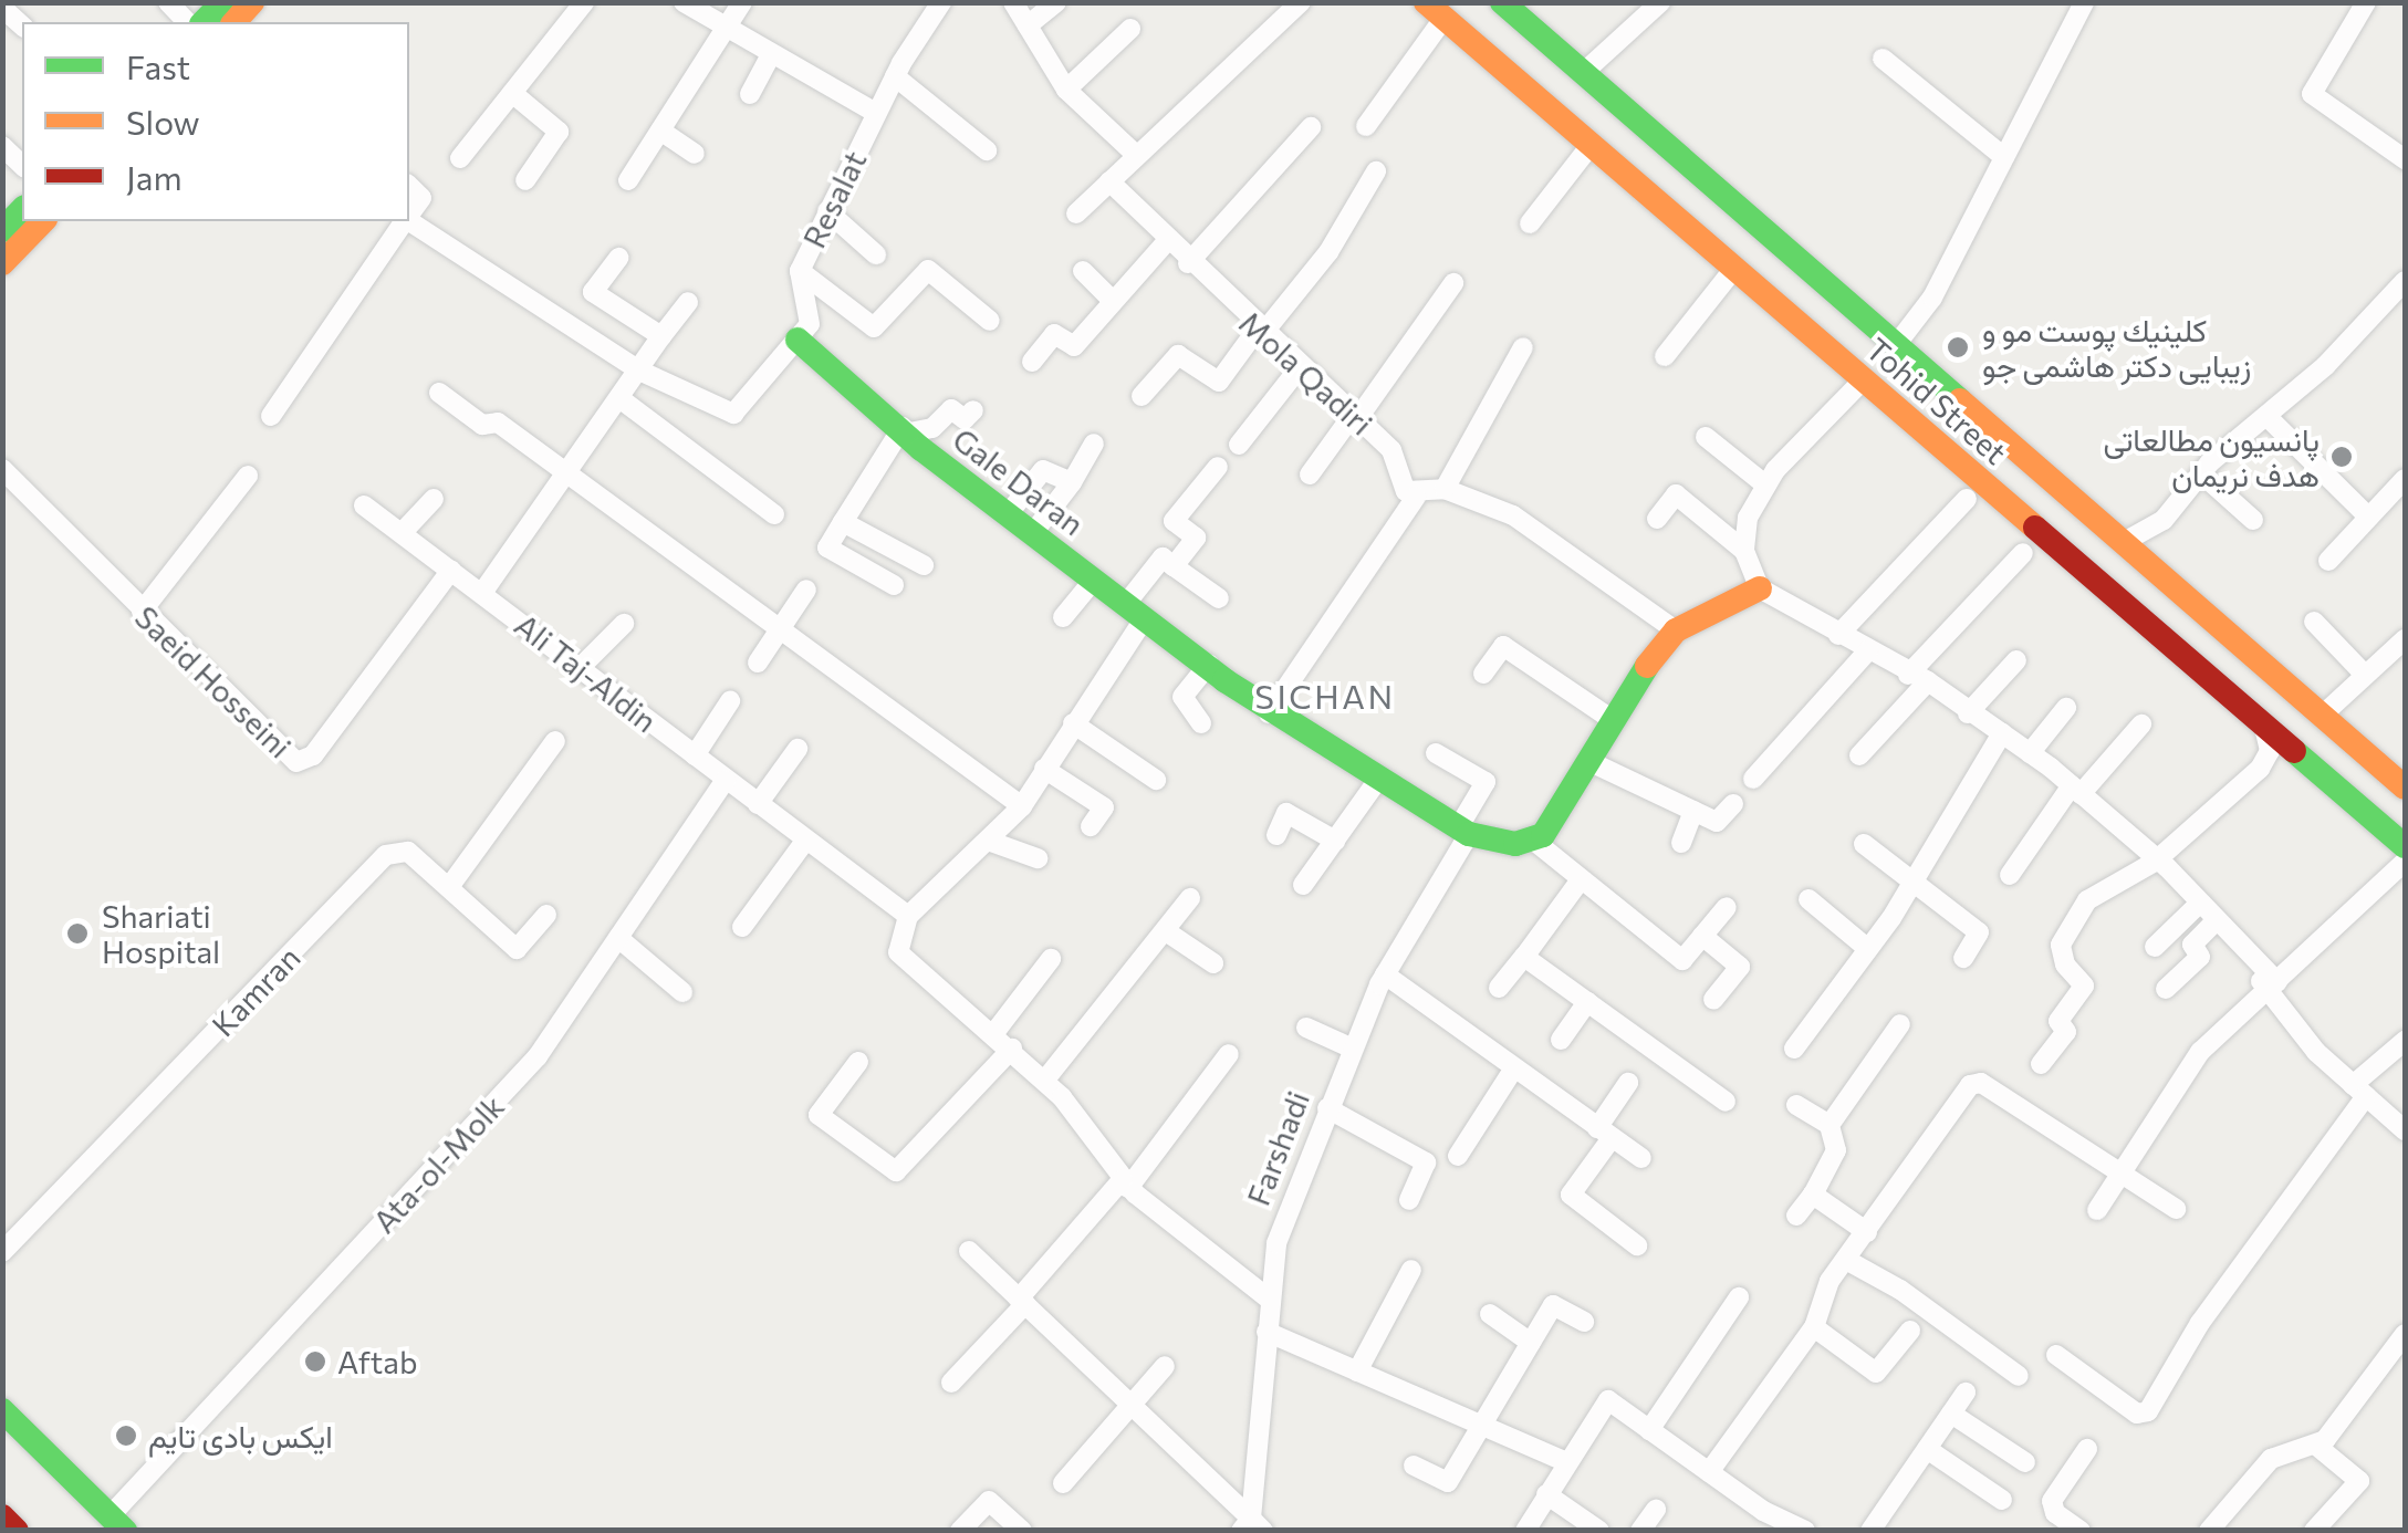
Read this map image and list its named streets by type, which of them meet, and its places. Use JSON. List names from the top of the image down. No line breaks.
{"streets":{"main road":["Tohid Street","Gale Daran"],"street":["Resalat","Mola Qadiri","Ali Taj-Aldin","Saeid Hosseini","Kamran","Farshadi","Ata-ol-Molk"]},"crossings":[["Resalat","Gale Daran"],["Ali Taj-Aldin","Saeid Hosseini"],["Ali Taj-Aldin","Ata-ol-Molk"]],"districts":["SICHAN"],"places":["كلينيك پوست مو و زيبايى دکتر هاشمی جو","پانسیون مطالعاتی هدف نریمان","Shariati Hospital","Aftab","ایکس بادی تایم"],"legend":["Fast","Slow","Jam"]}
